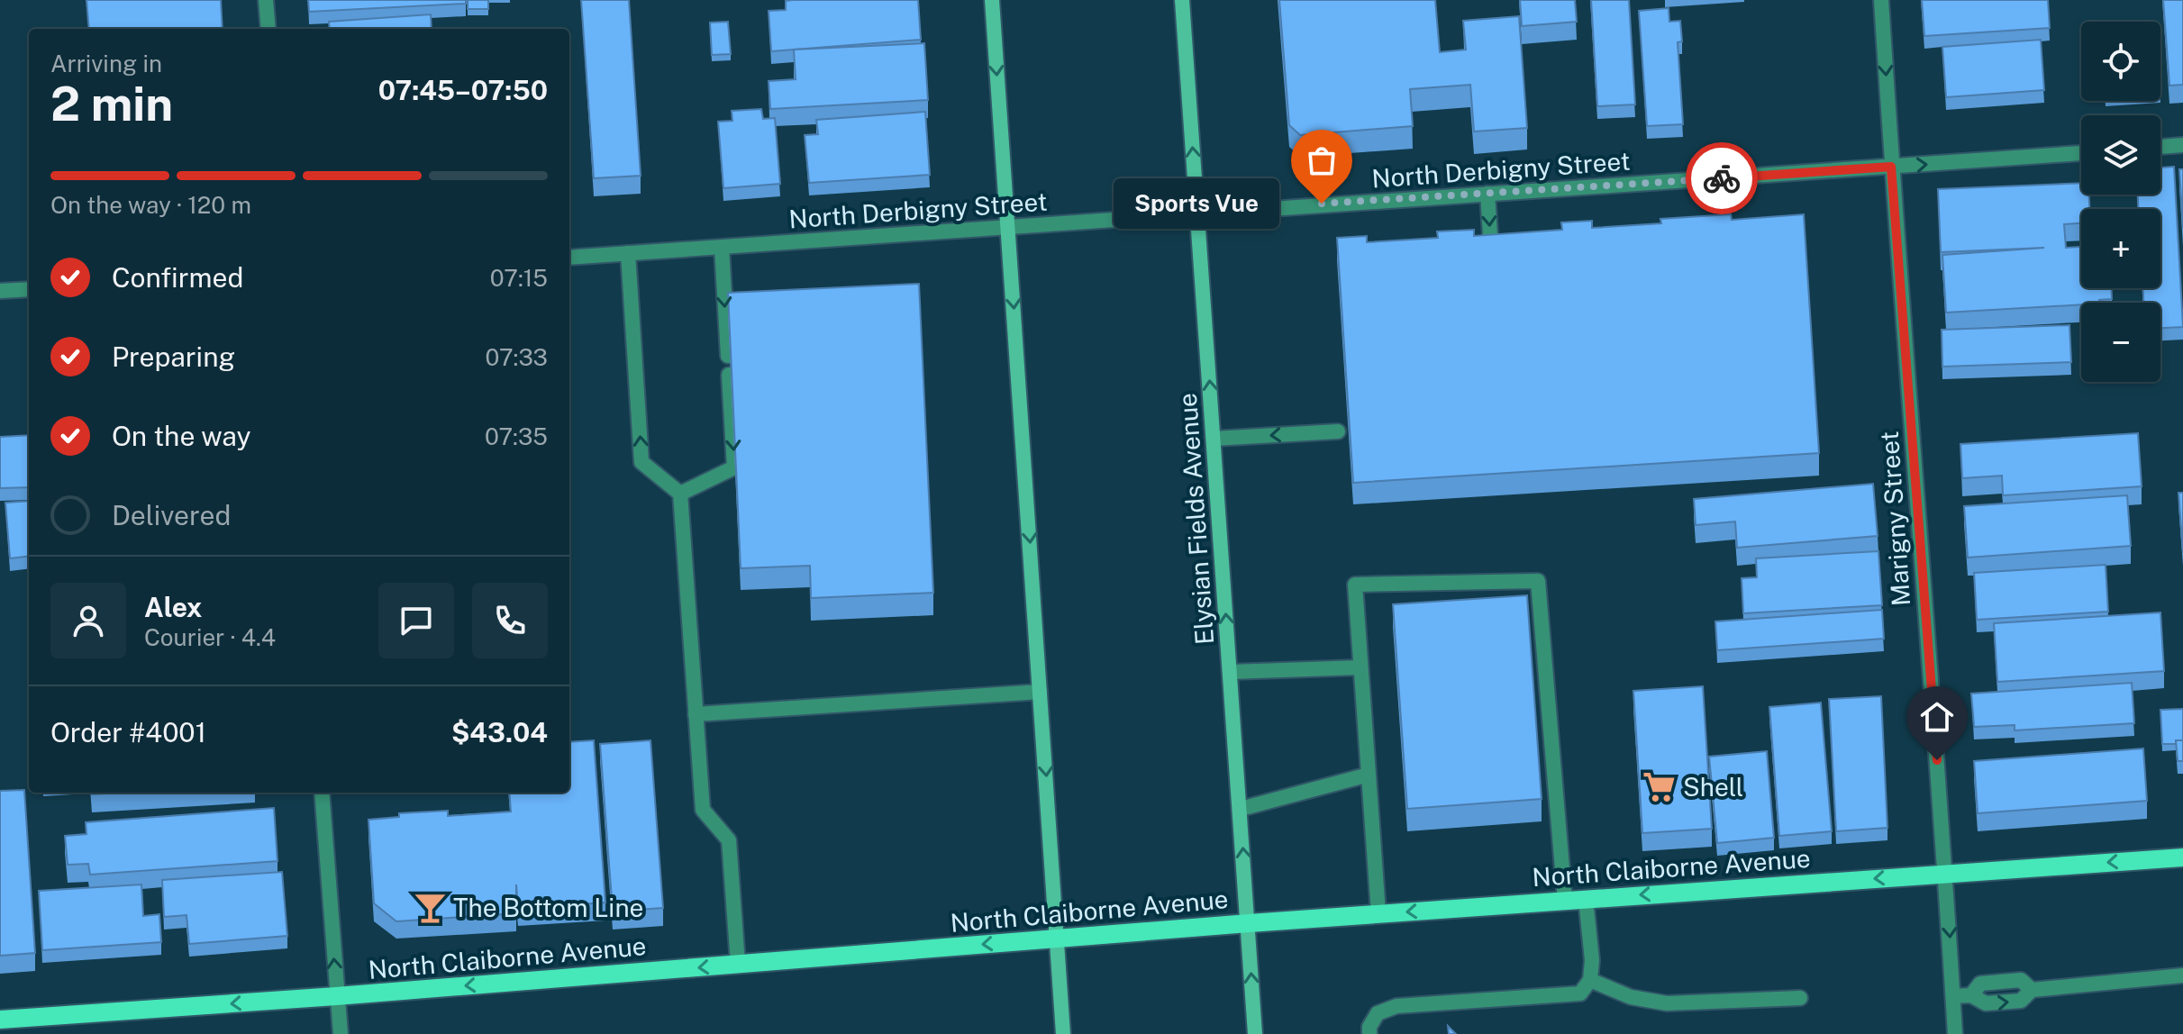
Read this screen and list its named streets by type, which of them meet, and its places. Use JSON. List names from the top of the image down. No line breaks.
{"streets":{"main road":["Elysian Fields Avenue","North Claiborne Avenue"],"street":["North Derbigny Street","Marigny Street"]},"crossings":[["North Derbigny Street","Elysian Fields Avenue"],["North Derbigny Street","Marigny Street"],["Elysian Fields Avenue","North Claiborne Avenue"],["Marigny Street","North Claiborne Avenue"]],"one_way":["Elysian Fields Avenue","North Claiborne Avenue"],"places":{"other":["Sports Vue"],"supermarket":["Shell"],"bar":["The Bottom Line"]},"page":{"map_buttons":["+","−"],"heading":["2 min","Arriving in","07:45–07:50"],"panel":["Alex","Courier · 4.4","Order #4001","$43.04"],"bar":"On the way · 120 m","bubble":"Sports Vue","list":[["Confirmed","07:15"],["Preparing","07:33"],["On the way","07:35"],"Delivered"]}}
